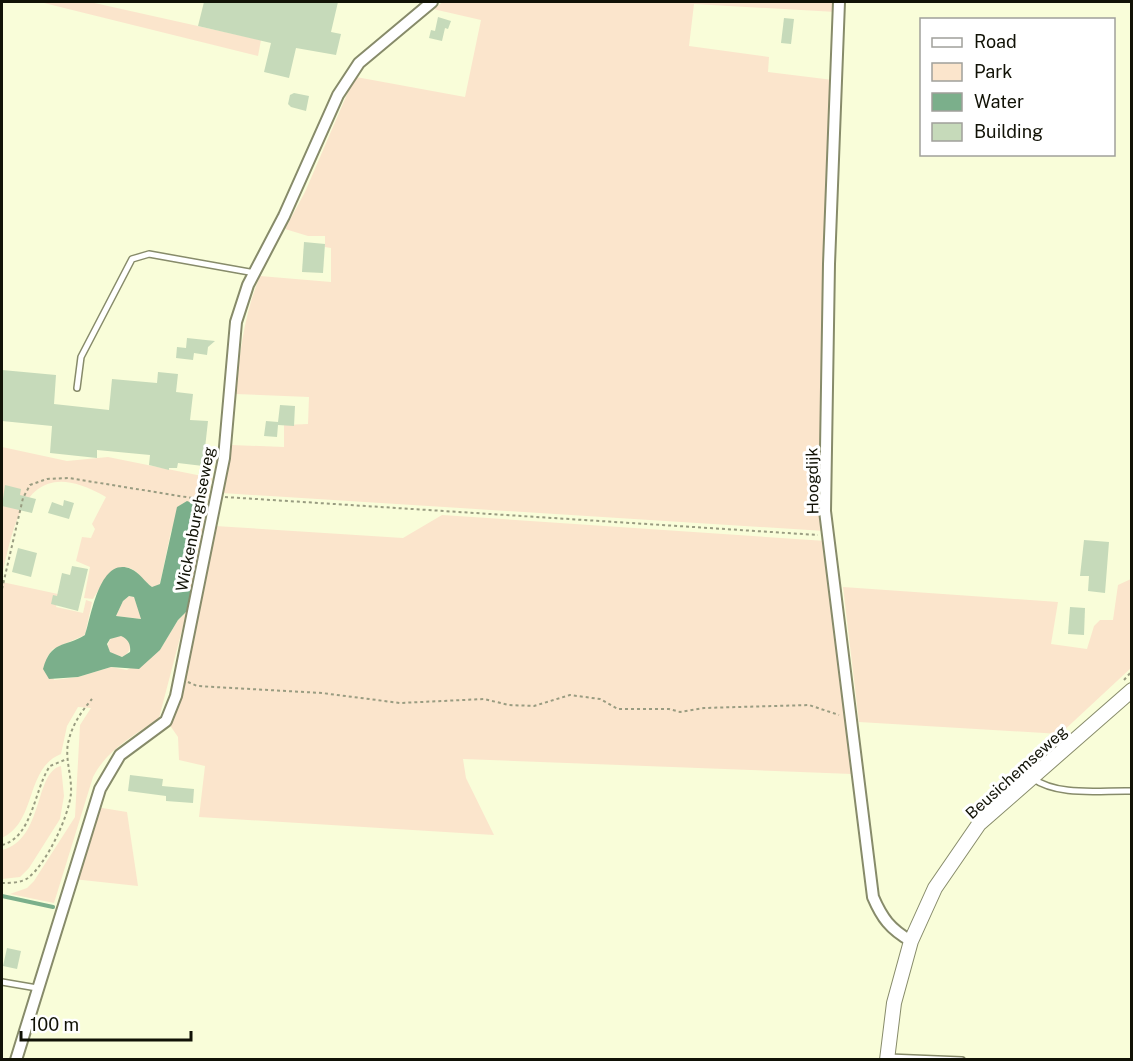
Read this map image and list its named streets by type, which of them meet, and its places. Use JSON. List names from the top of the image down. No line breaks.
{"streets":{"street":["Hoogdijk","Wickenburghseweg","Beusichemseweg"]},"crossings":[["Hoogdijk","Beusichemseweg"]],"legend":["Road","Park","Water","Building"],"scale_bar":"100 m"}
